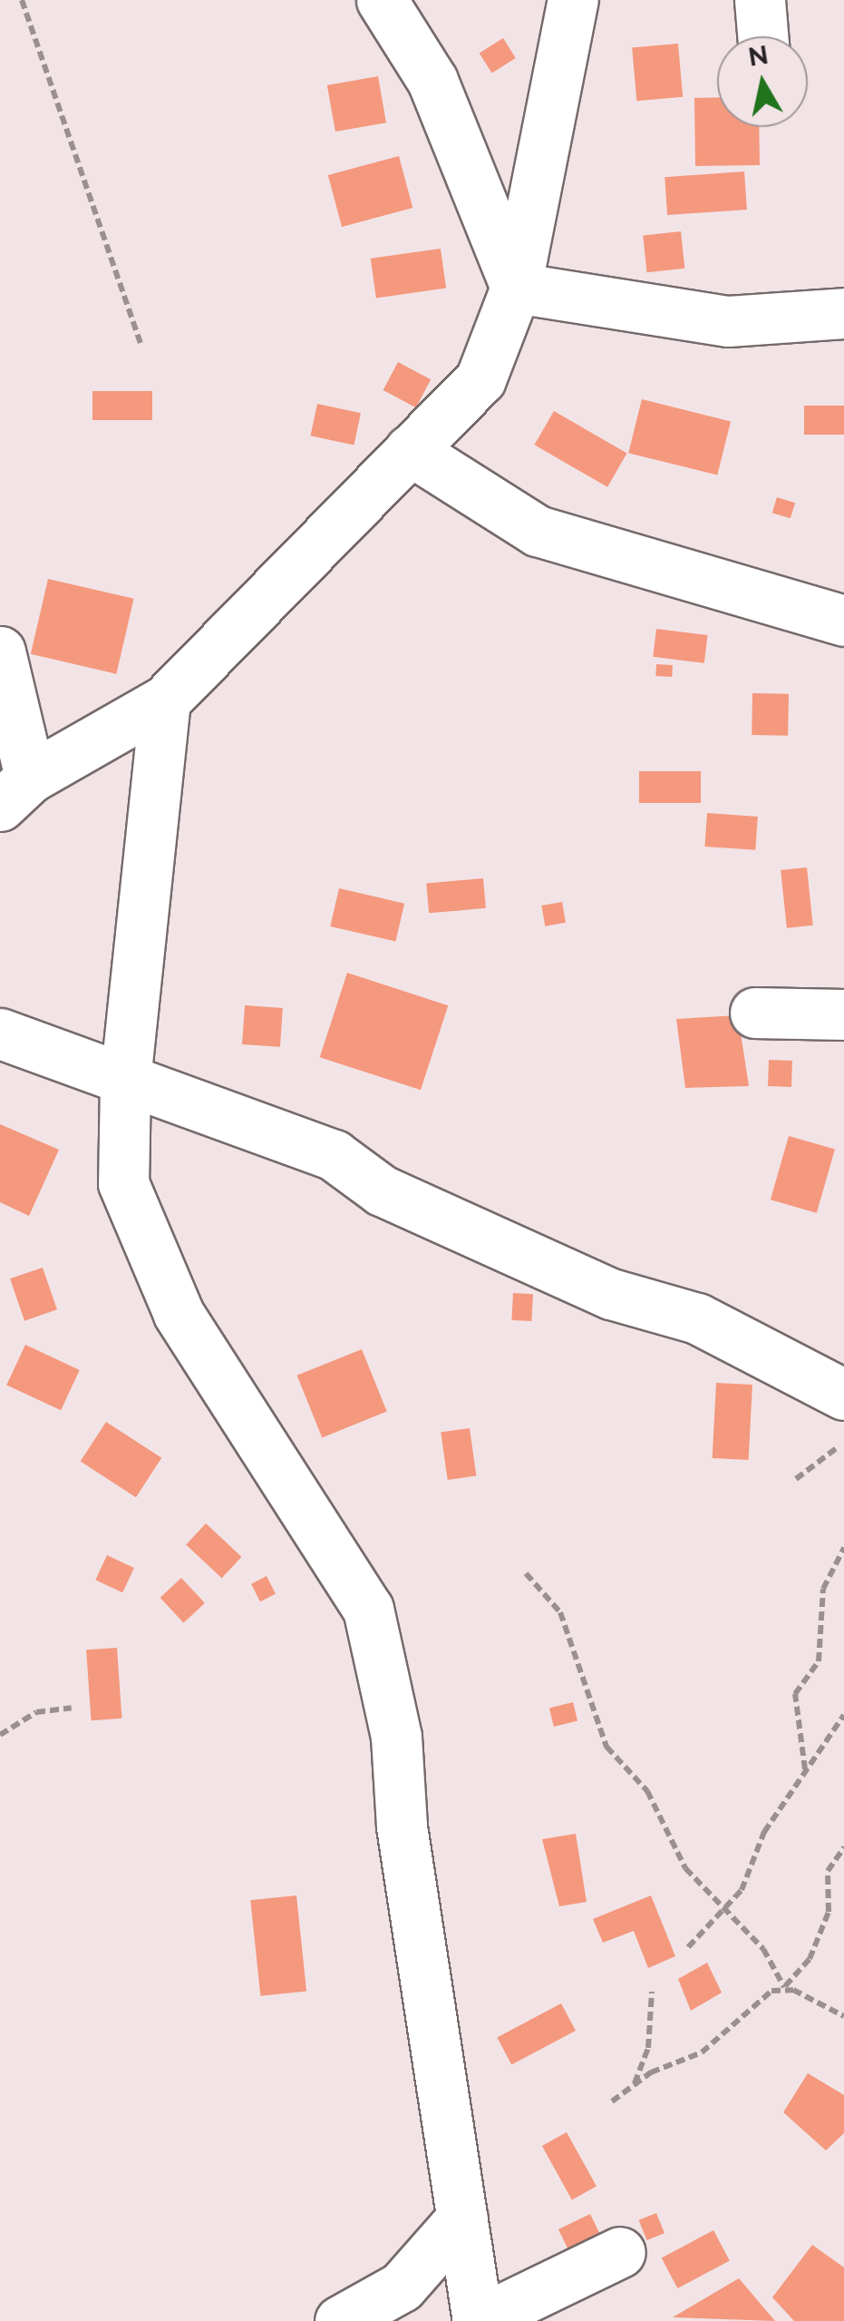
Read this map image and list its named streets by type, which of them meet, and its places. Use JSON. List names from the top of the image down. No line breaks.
{"north":"top"}
